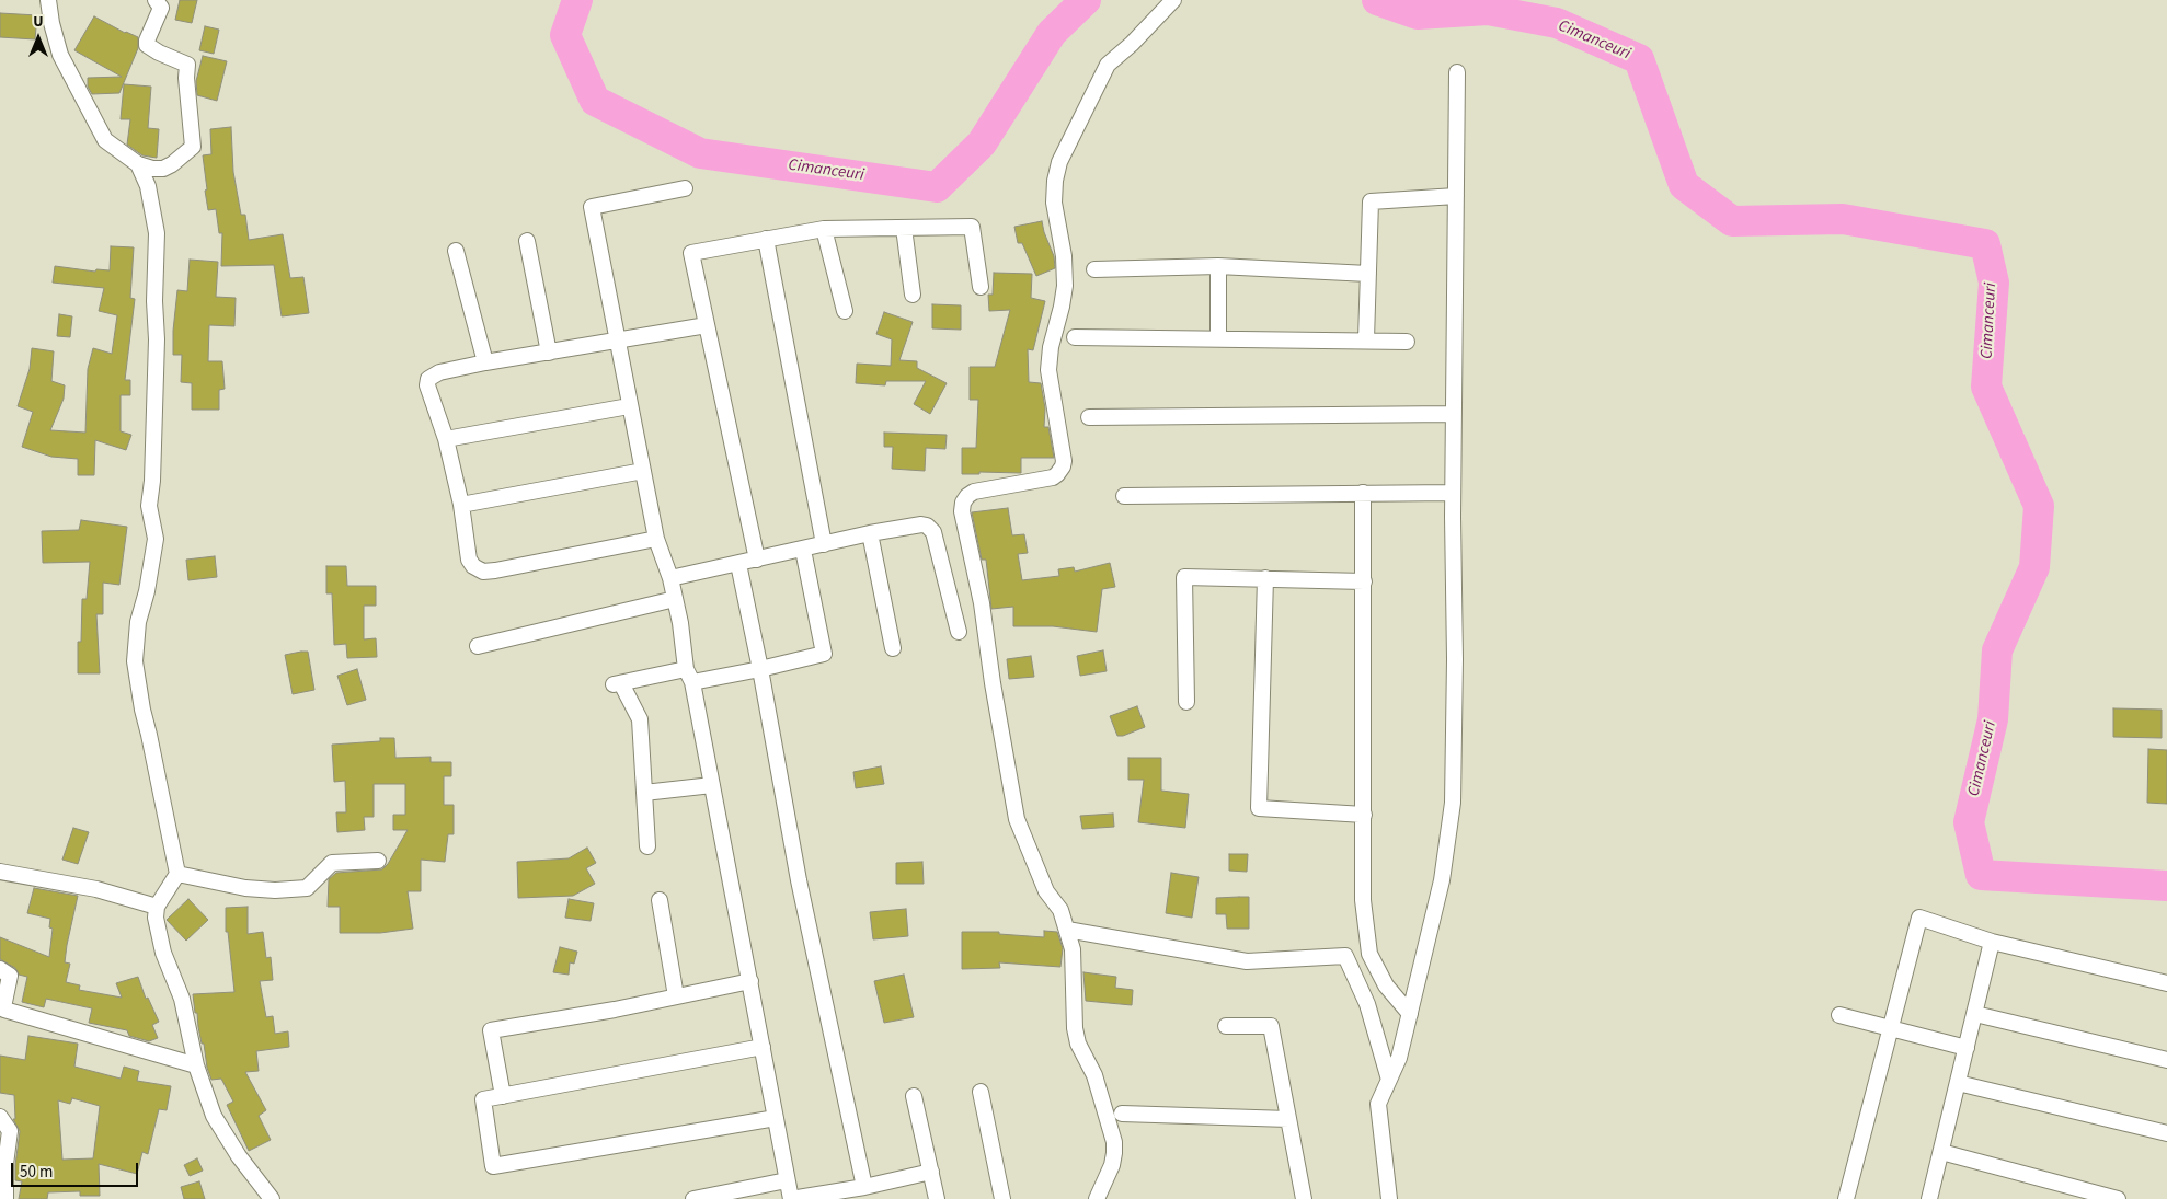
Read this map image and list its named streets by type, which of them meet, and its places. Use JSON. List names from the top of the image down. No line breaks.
{"water":["Cimanceuri"],"scale_bar":"50 m","north":"top"}
